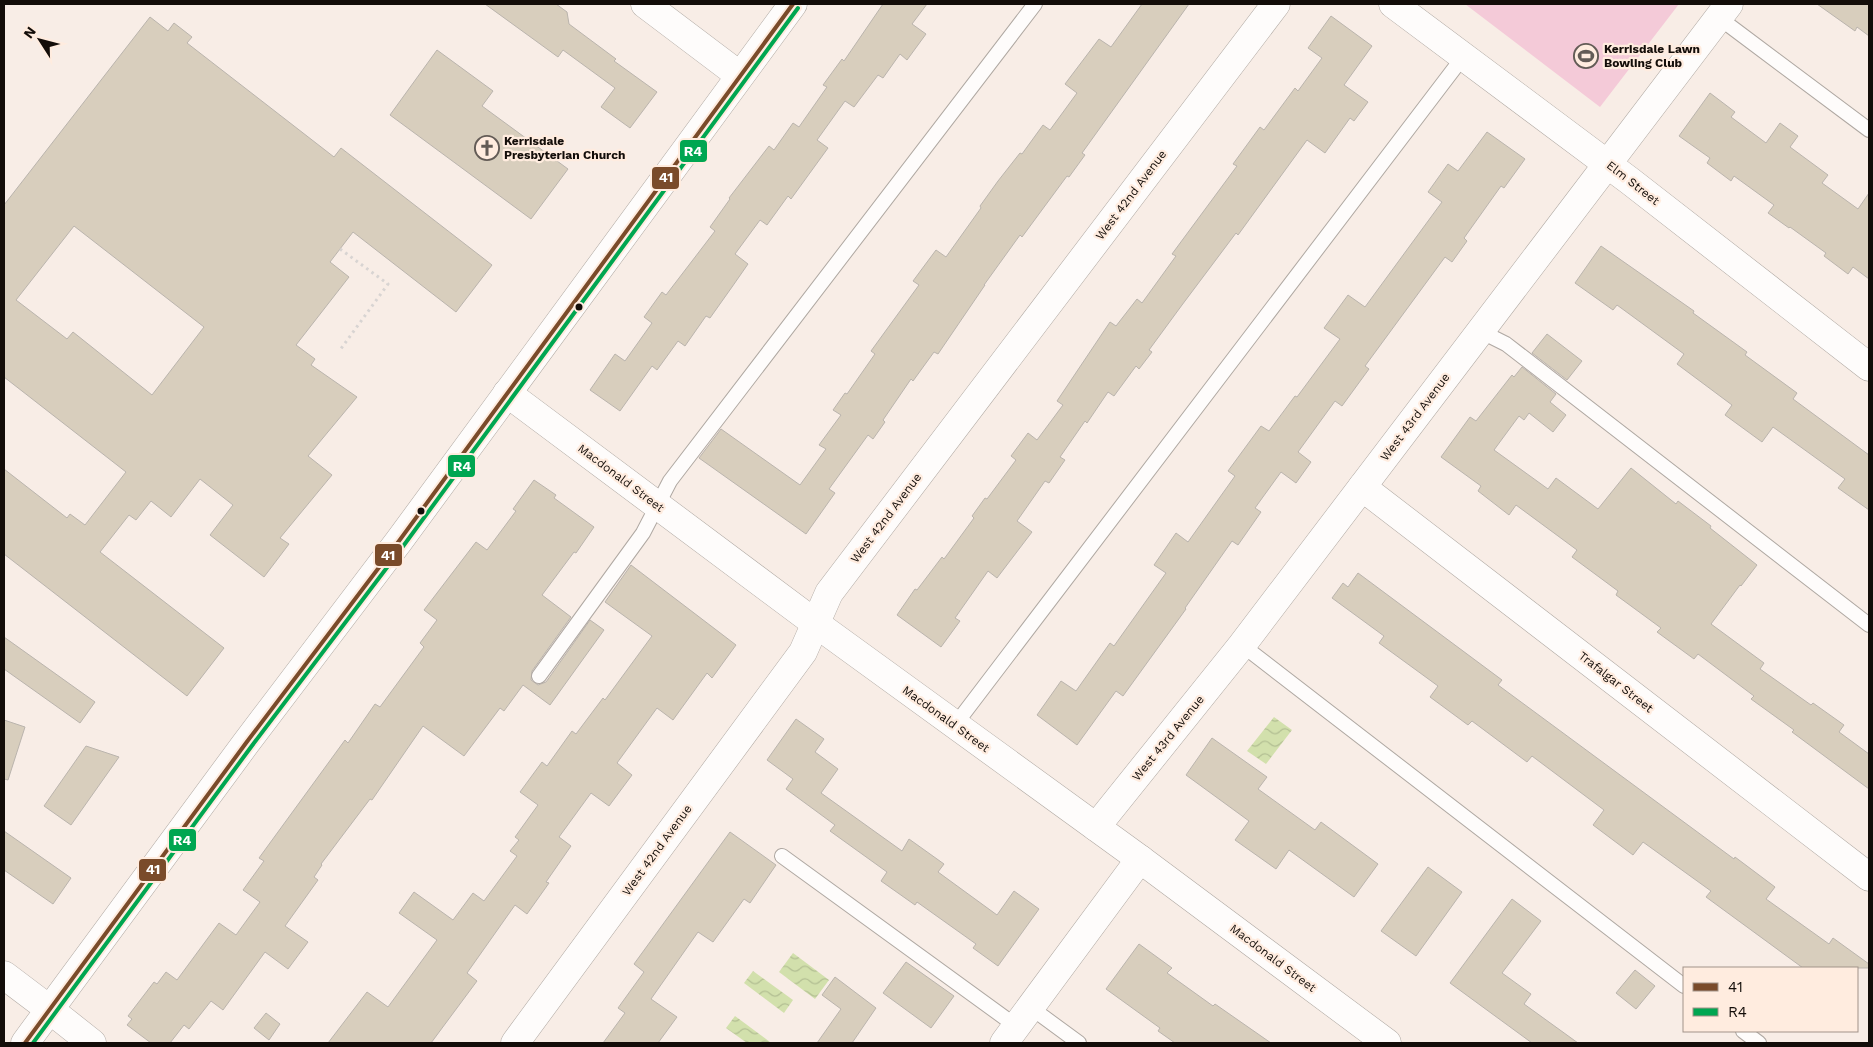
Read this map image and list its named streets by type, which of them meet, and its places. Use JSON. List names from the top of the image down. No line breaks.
{"streets":{"street":["Elm Street","West 42nd Avenue","West 43rd Avenue","Macdonald Street","Trafalgar Street"]},"crossings":[["Elm Street","West 43rd Avenue"],["West 42nd Avenue","Macdonald Street"],["West 43rd Avenue","Macdonald Street"],["West 43rd Avenue","Trafalgar Street"]],"places":{"sports":["Kerrisdale Lawn Bowling Club"],"church":["Kerrisdale Presbyterian Church"]},"lines":["transit line 41","transit line R4"],"legend":["41","R4"],"north":"top left"}
